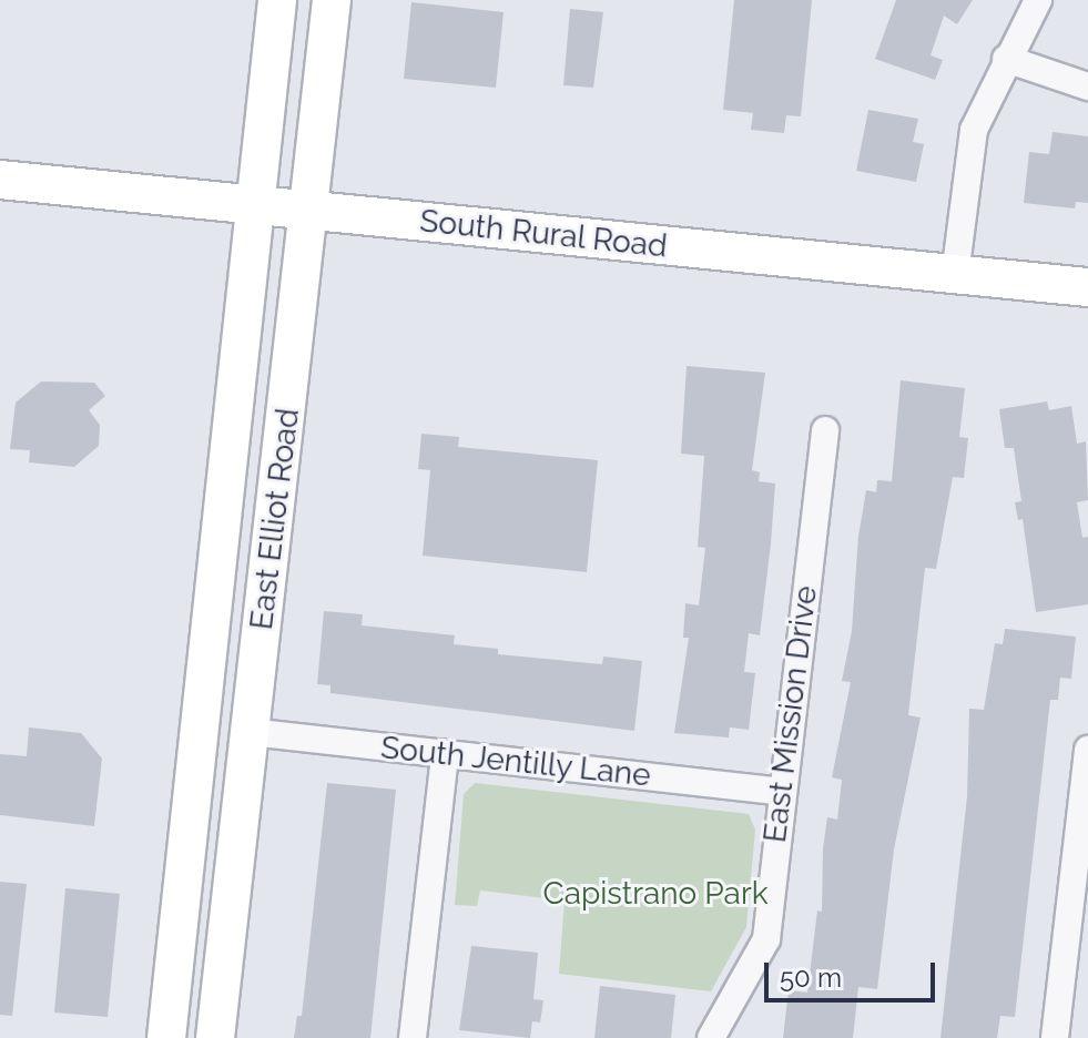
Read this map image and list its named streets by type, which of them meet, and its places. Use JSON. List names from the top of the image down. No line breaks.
{"streets":{"main road":["South Rural Road","East Elliot Road"],"street":["East Mission Drive","South Jentilly Lane"]},"crossings":[["South Rural Road","East Elliot Road"],["East Elliot Road","South Jentilly Lane"],["East Mission Drive","South Jentilly Lane"]],"parks":["Capistrano Park"],"scale_bar":"50 m"}
